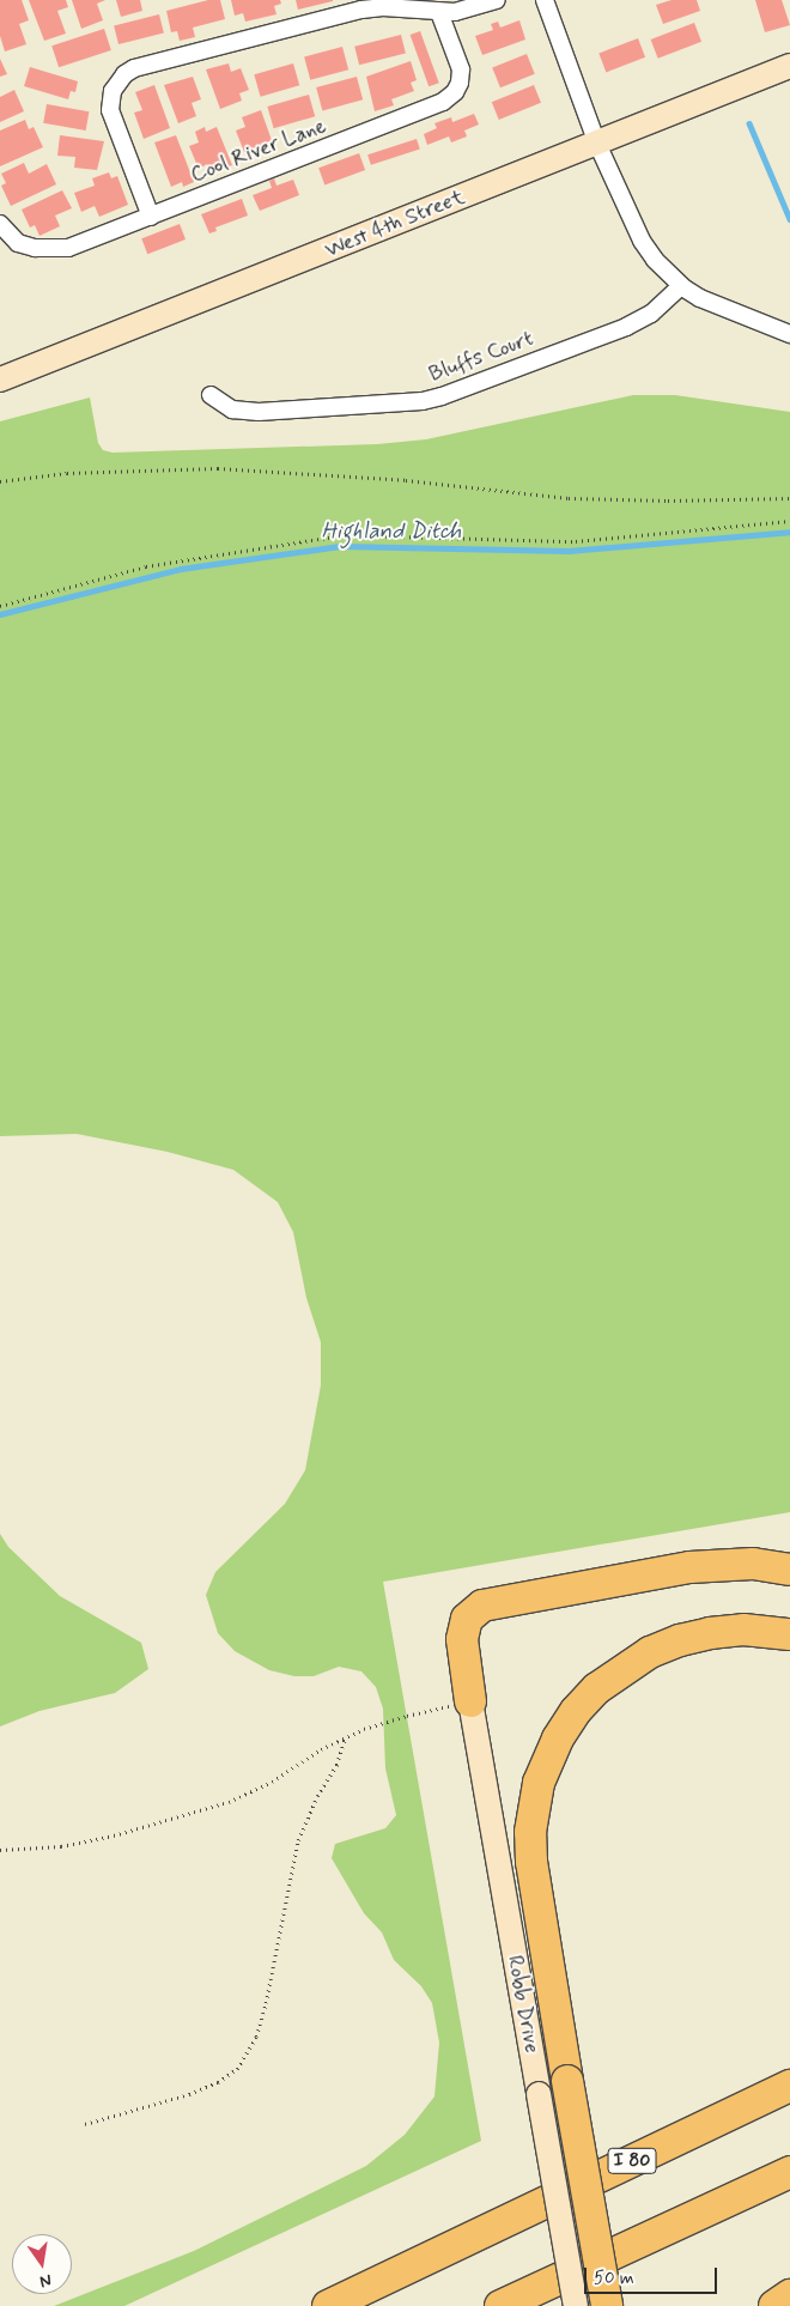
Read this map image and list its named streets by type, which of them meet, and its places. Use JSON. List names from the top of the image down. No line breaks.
{"streets":{"highway":["I 80"],"main road":["West 4th Street","Robb Drive"],"street":["Cool River Lane","Bluffs Court"]},"water":["Highland Ditch"],"scale_bar":"50 m","north":"bottom"}
